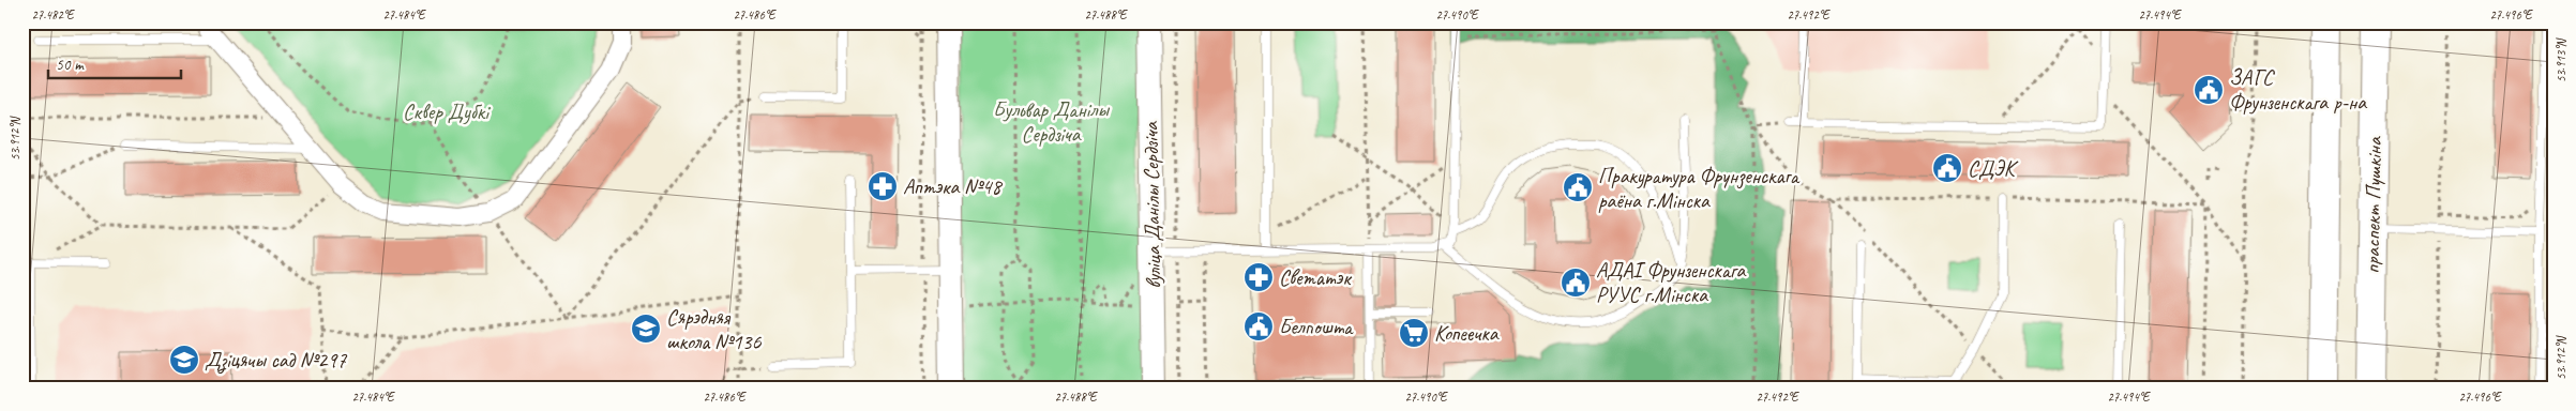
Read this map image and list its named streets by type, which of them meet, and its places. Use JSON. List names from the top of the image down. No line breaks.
{"streets":{"main road":["праспект Пушкіна"],"street":["вуліца Данілы Сердзіча"]},"parks":["Бульвар Данілы Сердзіча","Сквер Дубкі"],"places":{"public building":["ЗАГС Фрунзенскага р-на","СДЭК","Пракуратура Фрунзенскага раёна г.Мінска","АДАІ Фрунзенскага РУУС г.Мінска","Белпошта"],"pharmacy":["Аптэка №48","Светатэк"],"school or university":["Сярэдняя школа №136","Дзіцячы сад №297"],"supermarket":["Копеечка"]},"scale_bar":"50 m","coordinates":["27.482°E","27.484°E","27.486°E","27.488°E","27.490°E","27.492°E","27.494°E","27.496°E","53.913°N","53.912°N"]}
